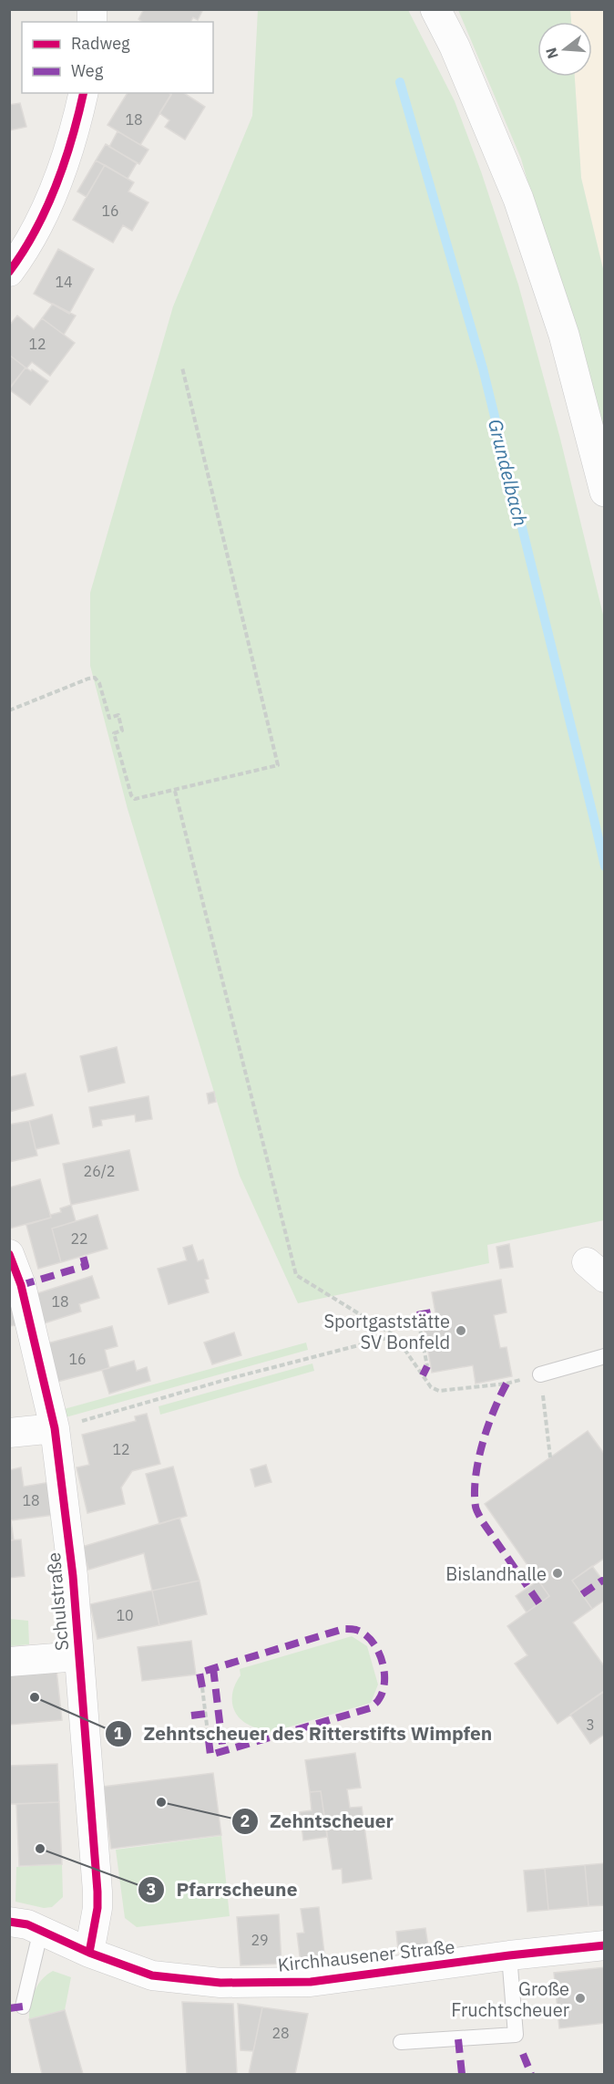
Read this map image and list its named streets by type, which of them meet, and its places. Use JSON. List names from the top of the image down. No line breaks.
{"streets":{"street":["Schulstraße","Kirchhausener Straße"]},"crossings":[["Schulstraße","Kirchhausener Straße"]],"water":["Grundelbach"],"places":["Sportgaststätte SV Bonfeld","Bislandhalle","Zehntscheuer des Ritterstifts Wimpfen","Zehntscheuer","Pfarrscheune","Große Fruchtscheuer"],"house_numbers":["18","16","14","12","26/2","22","18","16","12","18","10","3","29","28"],"legend":["Radweg","Weg"],"north":"left"}
